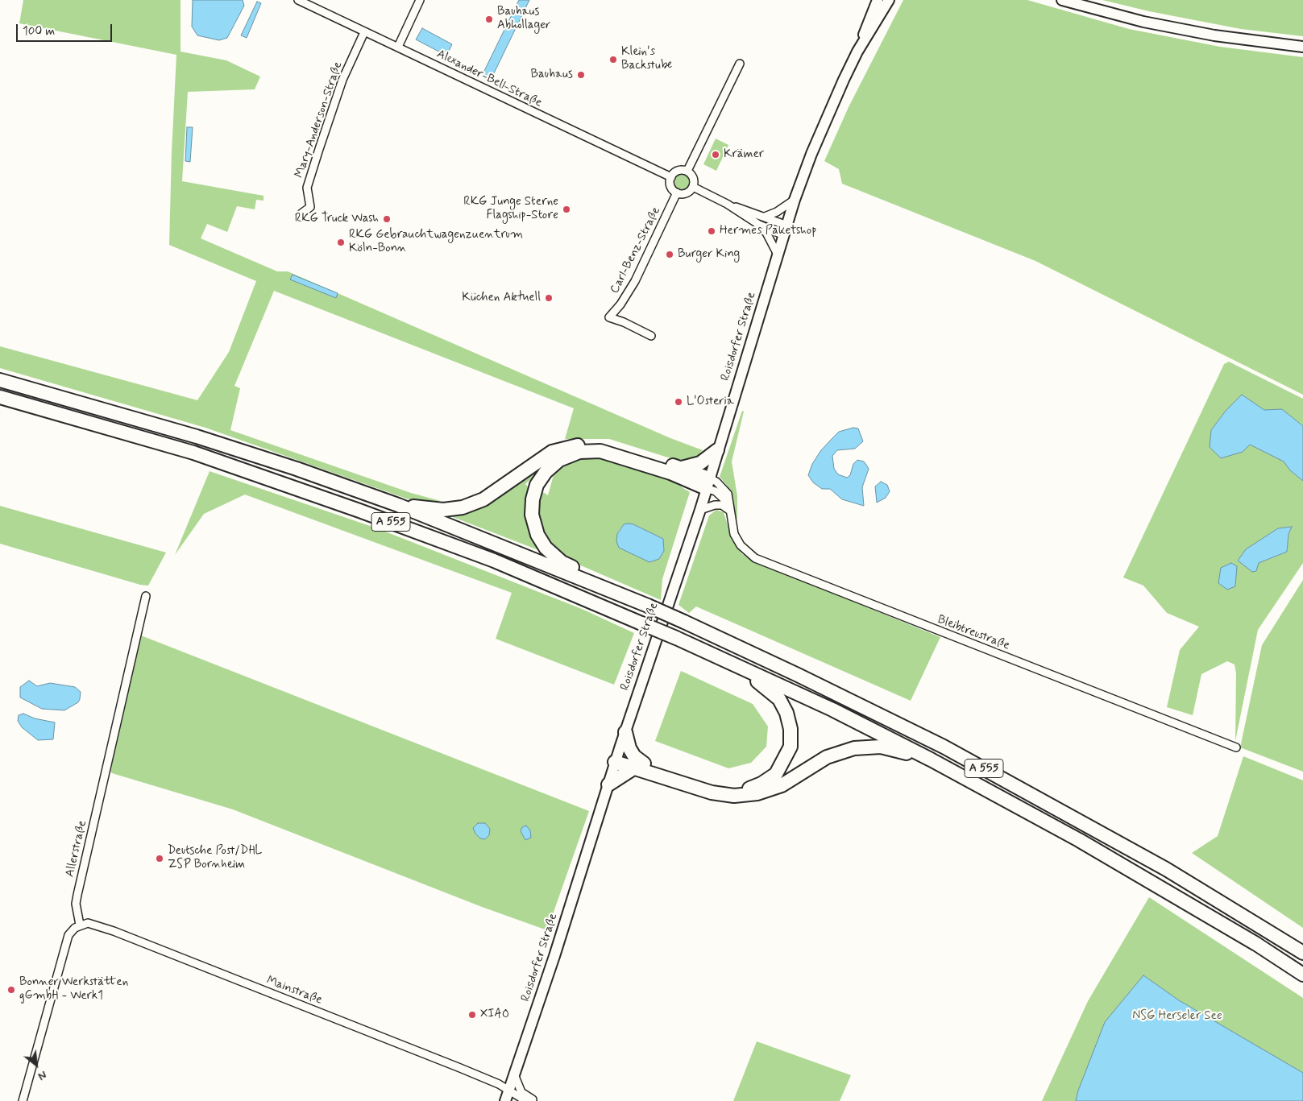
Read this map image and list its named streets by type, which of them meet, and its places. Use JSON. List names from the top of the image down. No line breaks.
{"streets":{"highway":["A 555"],"main road":["Roisdorfer Straße"],"street":["Alexander-Bell-Straße","Mary-Anderson-Straße","Carl-Benz-Straße","Bleibtreustraße","Allerstraße","Mainstraße"]},"crossings":[["Alexander-Bell-Straße","Mary-Anderson-Straße"],["Alexander-Bell-Straße","Carl-Benz-Straße"],["Roisdorfer Straße","Bleibtreustraße"],["Roisdorfer Straße","Mainstraße"],["Allerstraße","Mainstraße"]],"parks":["NSG Herseler See"],"places":["Bauhaus Abhollager","Klein's Backstube","Bauhaus","Krämer","RKG Junge Sterne Flagship-Store","RKG Truck Wash","Hermes Paketshop","RKG Gebrauchtwagenzuentrum Köln-Bonn","Burger King","Küchen Aktuell","L'Osteria","Deutsche Post/DHL ZSP Bornheim","Bonner Werkstätten gGmbH - Werk1","XIAO"],"scale_bar":"100 m","north":"bottom right"}
